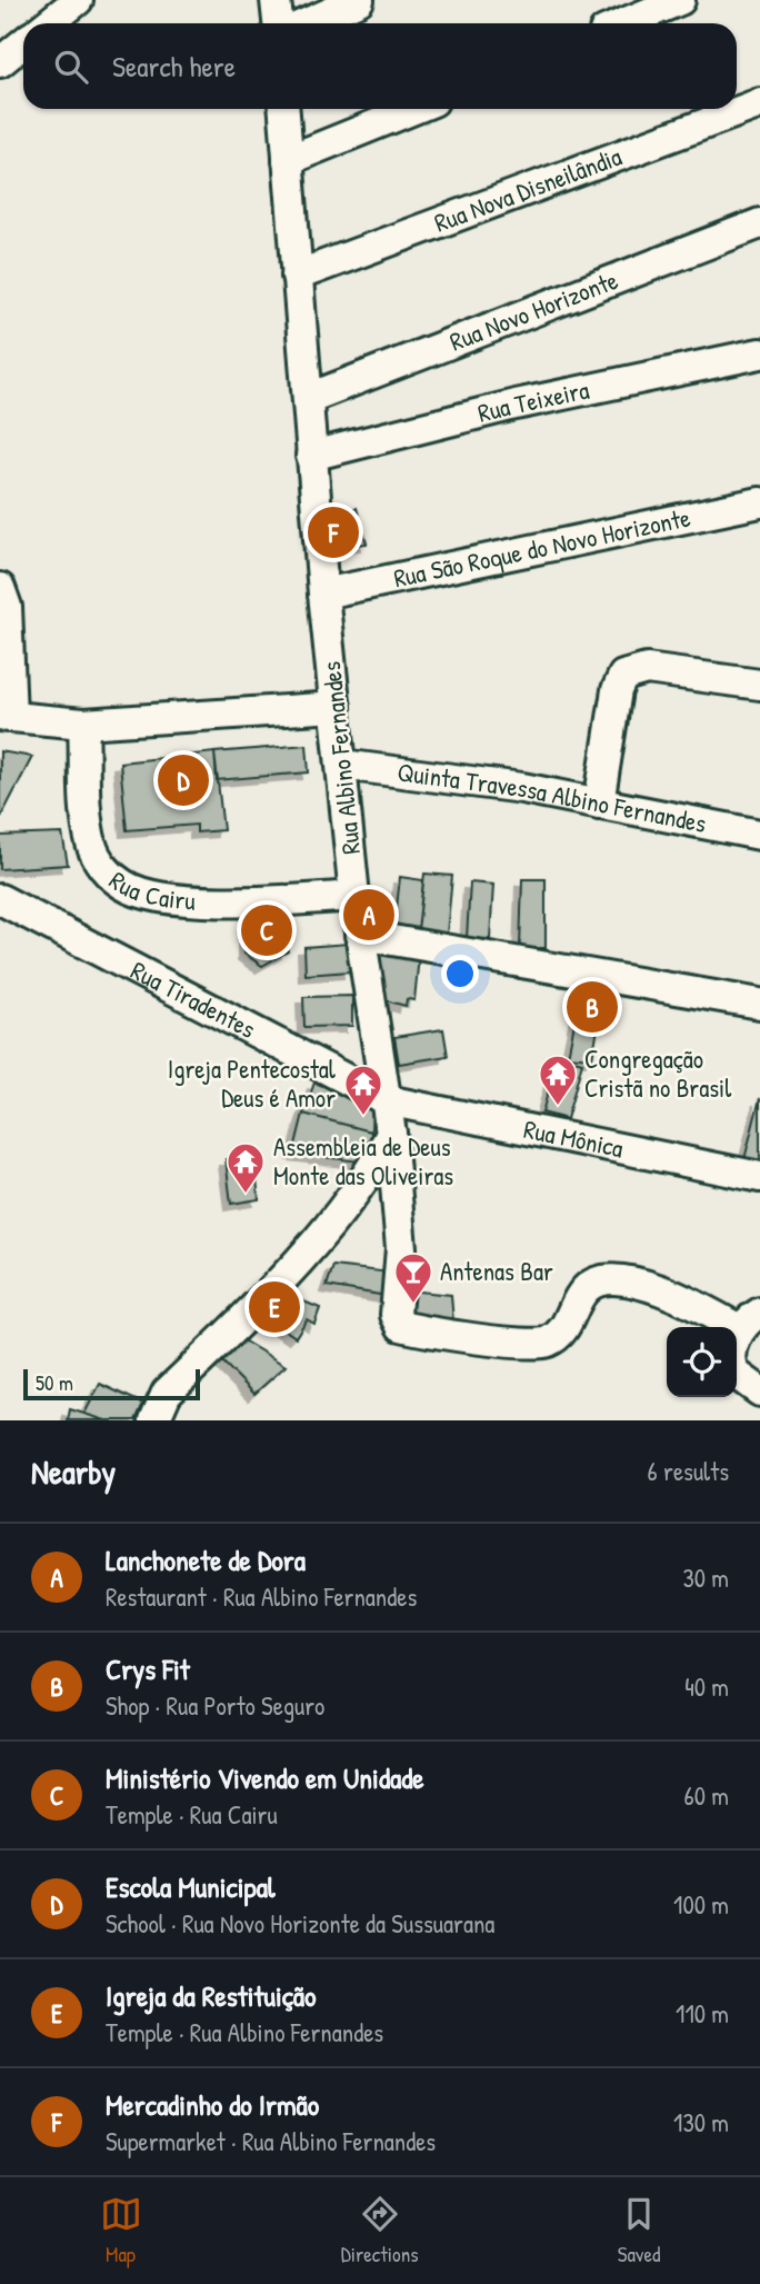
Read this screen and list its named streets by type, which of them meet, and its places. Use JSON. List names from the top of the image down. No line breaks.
{"streets":{"street":["Rua Nova Disneilândia","Rua Novo Horizonte","Rua Teixeira","Rua São Roque do Novo Horizonte","Rua Albino Fernandes","Quinta Travessa Albino Fernandes","Rua Cairu","Rua Tiradentes","Rua Mônica"]},"crossings":[["Rua Nova Disneilândia","Rua Albino Fernandes"],["Rua Novo Horizonte","Rua Albino Fernandes"],["Rua Teixeira","Rua Albino Fernandes"],["Rua São Roque do Novo Horizonte","Rua Albino Fernandes"],["Rua Albino Fernandes","Quinta Travessa Albino Fernandes"],["Rua Albino Fernandes","Rua Cairu"],["Rua Albino Fernandes","Rua Tiradentes"],["Rua Albino Fernandes","Rua Mônica"],["Rua Tiradentes","Rua Mônica"]],"places":{"temple":["Congregação Cristã no Brasil","Igreja Pentecostal Deus é Amor","Assembleia de Deus Monte das Oliveiras"],"bar":["Antenas Bar"]},"scale_bar":"50 m","page":{"search":"Search here","pins":["F","D","A","C","B","E"],"scale":"50 m","heading":["Nearby","6 results"],"list":[{"mark":"A","name":"Lanchonete de Dora","note":"Restaurant · Rua Albino Fernandes","value":"30 m"},{"mark":"B","name":"Crys Fit","note":"Shop · Rua Porto Seguro","value":"40 m"},{"mark":"C","name":"Ministério Vivendo em Unidade","note":"Temple · Rua Cairu","value":"60 m"},{"mark":"D","name":"Escola Municipal","note":"School · Rua Novo Horizonte da Sussuarana","value":"100 m"},{"mark":"E","name":"Igreja da Restituição","note":"Temple · Rua Albino Fernandes","value":"110 m"},{"mark":"F","name":"Mercadinho do Irmão","note":"Supermarket · Rua Albino Fernandes","value":"130 m"}],"nav":["Map","Directions","Saved"]}}
